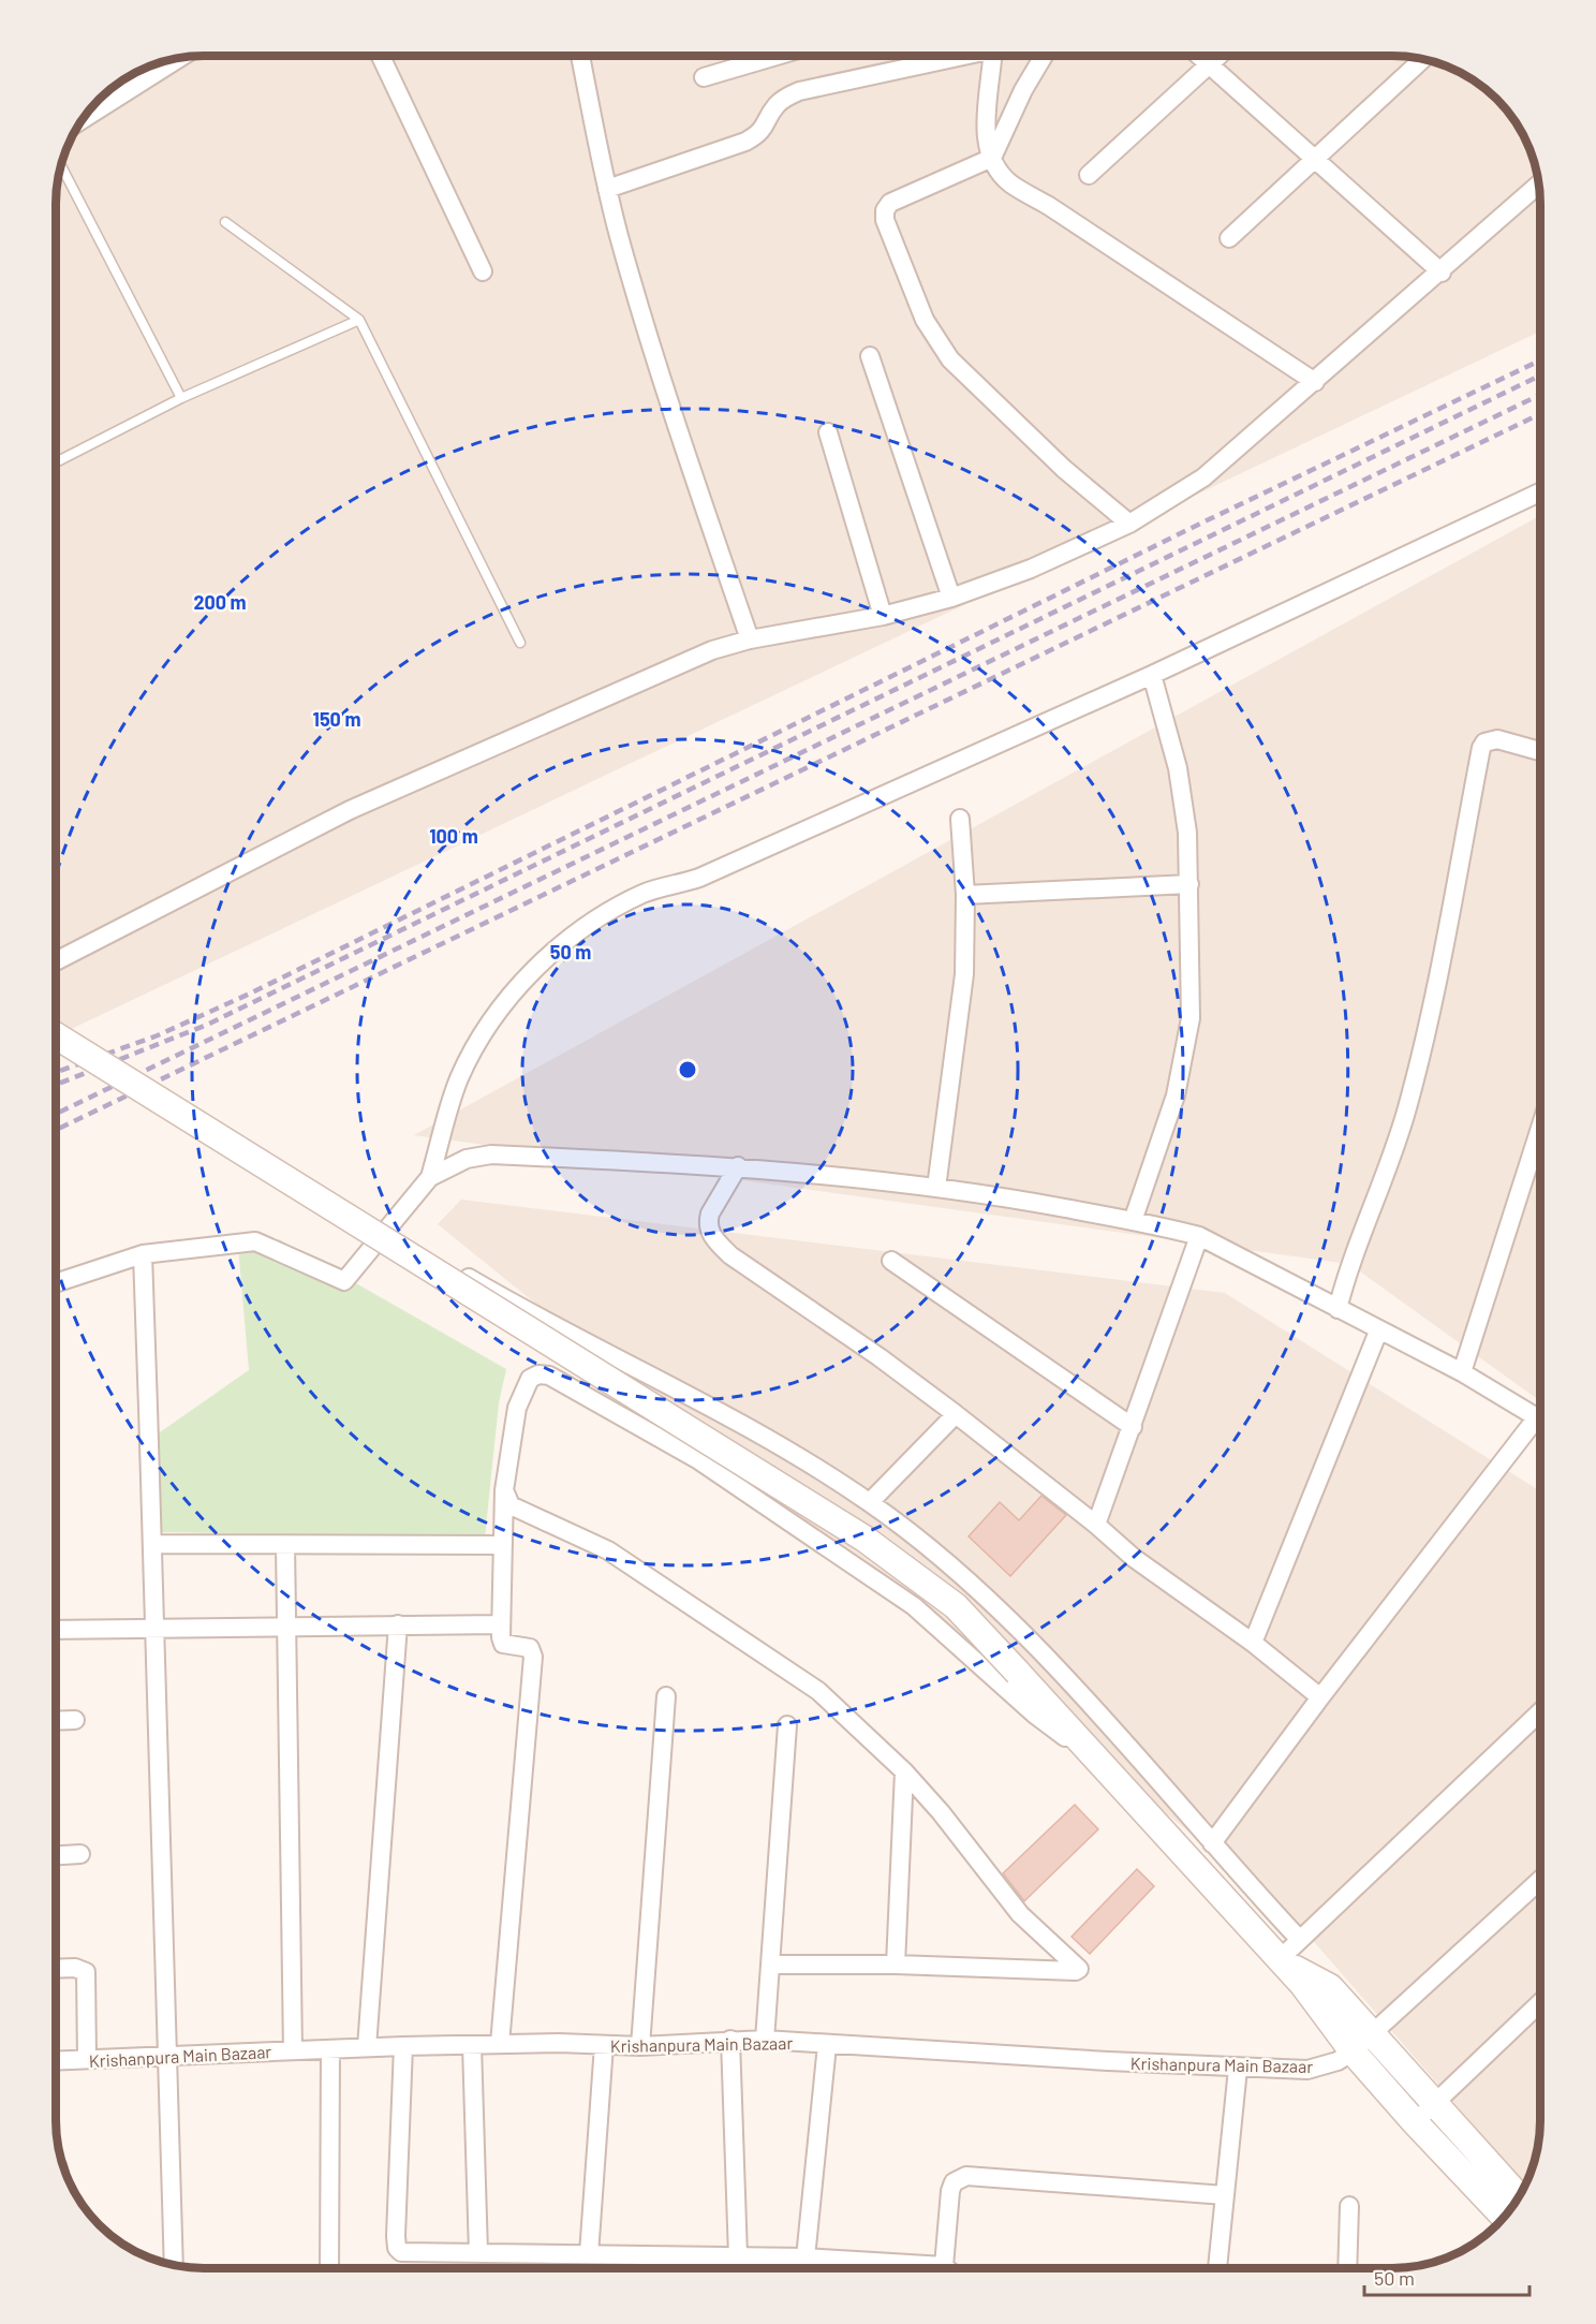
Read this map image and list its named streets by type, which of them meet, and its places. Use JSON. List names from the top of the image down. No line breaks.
{"streets":{"street":["Krishanpura Main Bazaar"]},"scale_bar":"50 m","rings":["200 m","150 m","100 m","50 m"]}
